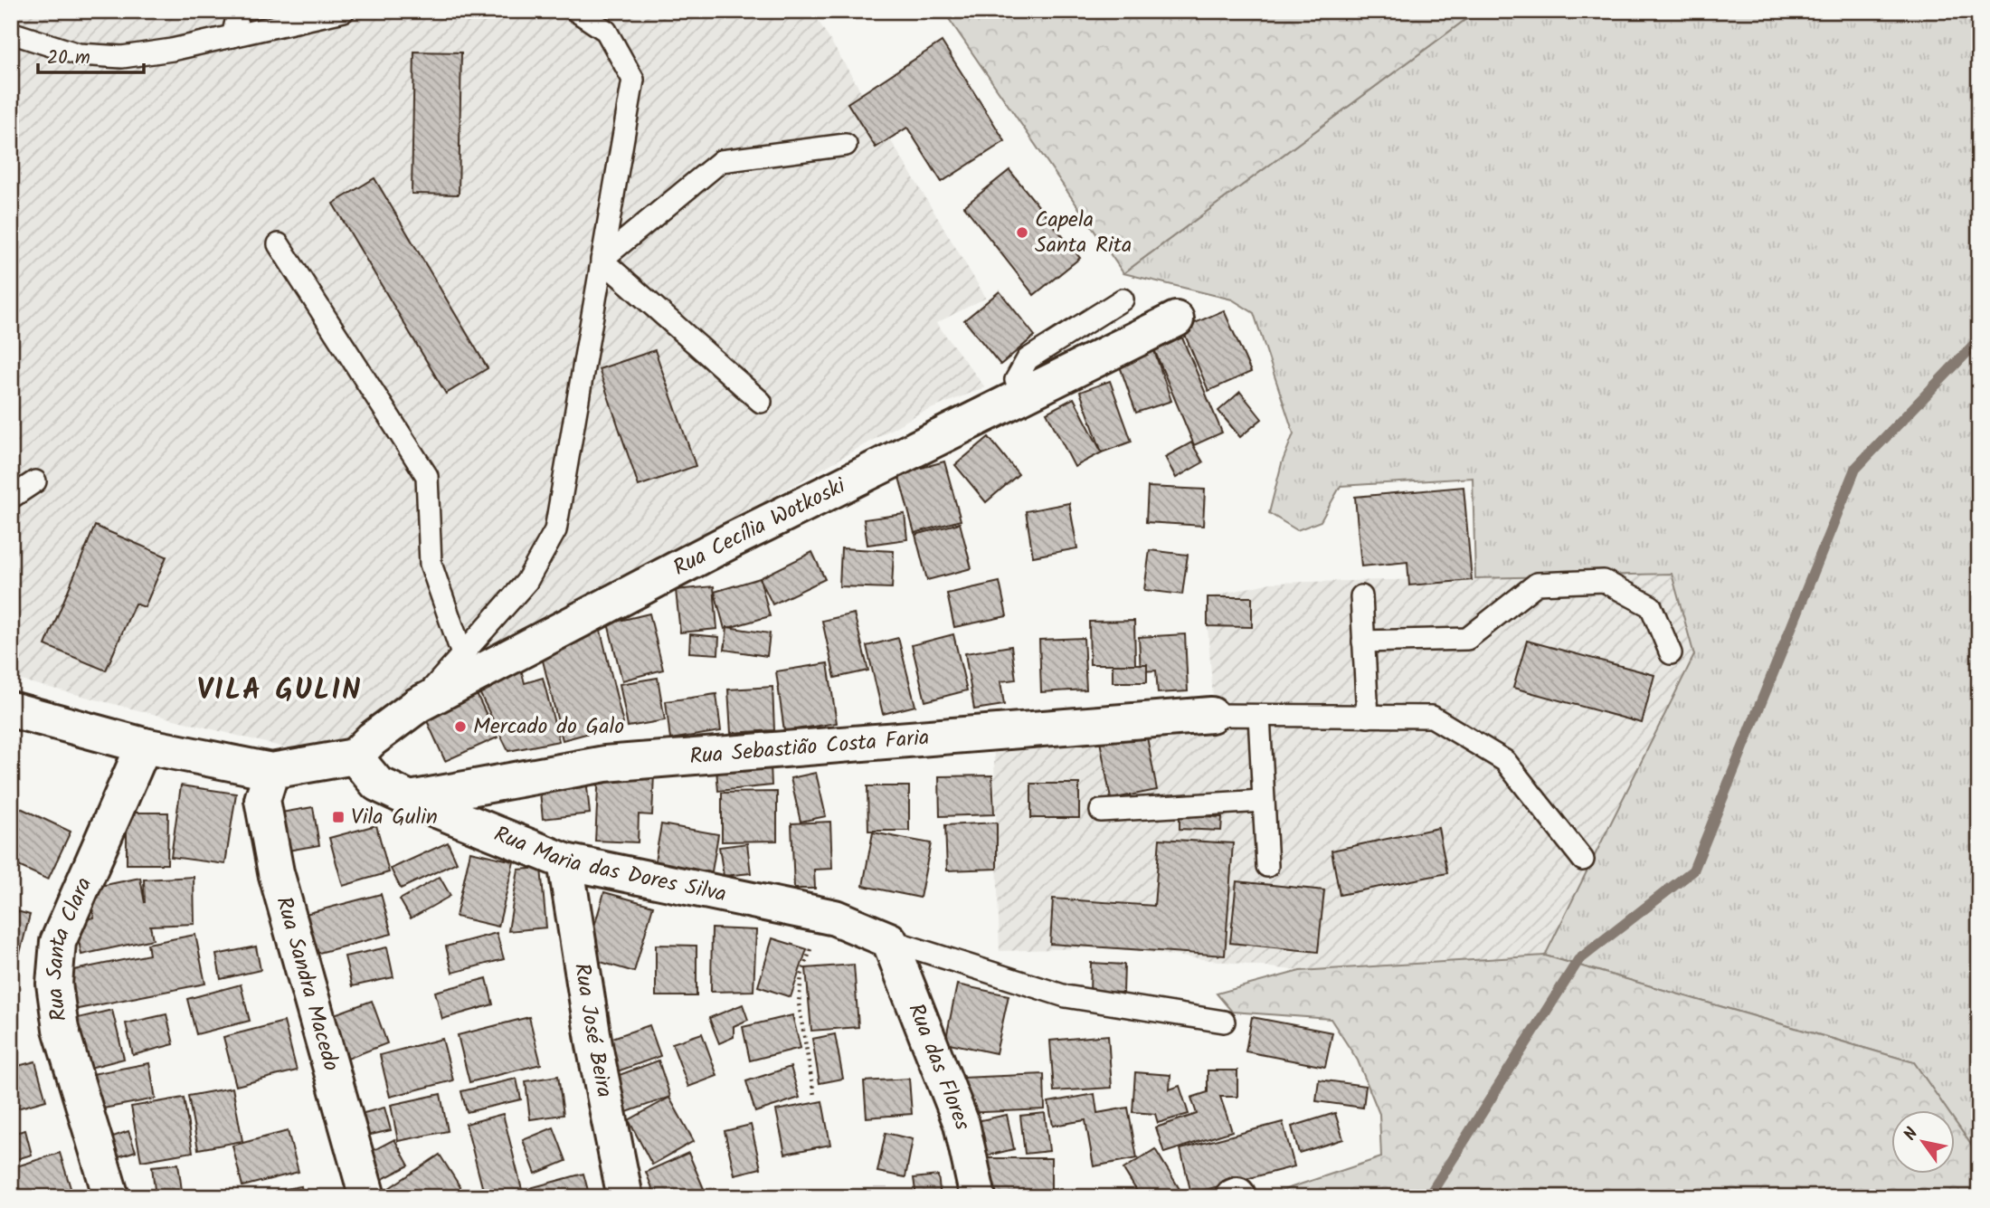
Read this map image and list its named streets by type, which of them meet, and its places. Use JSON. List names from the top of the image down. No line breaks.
{"streets":{"street":["Rua Cecília Wotkoski","Rua Sebastião Costa Faria","Rua Maria das Dores Silva","Rua Santa Clara","Rua Sandra Macedo","Rua José Beira","Rua das Flores"]},"crossings":[["Rua Cecília Wotkoski","Rua Maria das Dores Silva"],["Rua Sebastião Costa Faria","Rua Maria das Dores Silva"],["Rua Maria das Dores Silva","Rua José Beira"],["Rua Maria das Dores Silva","Rua das Flores"]],"districts":["VILA GULIN"],"places":{"other":["Capela Santa Rita","Mercado do Galo"],"transit":["Vila Gulin"]},"scale_bar":"20 m","north":"top left"}
